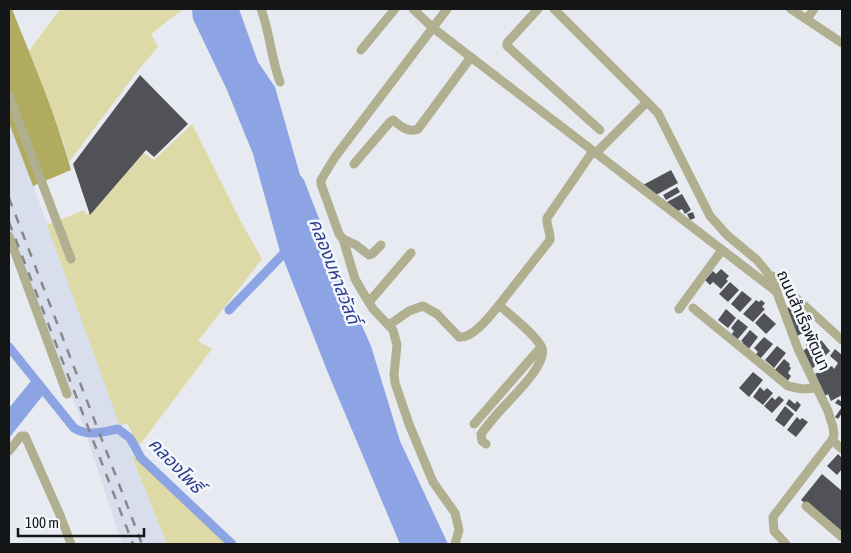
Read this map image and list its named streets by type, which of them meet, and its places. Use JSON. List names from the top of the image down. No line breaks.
{"streets":{"street":["ถนนสำเร็จพัฒนา"]},"water":["คลองมหาสวัสดิ์","คลองโพธิ์"],"scale_bar":"100 m"}
